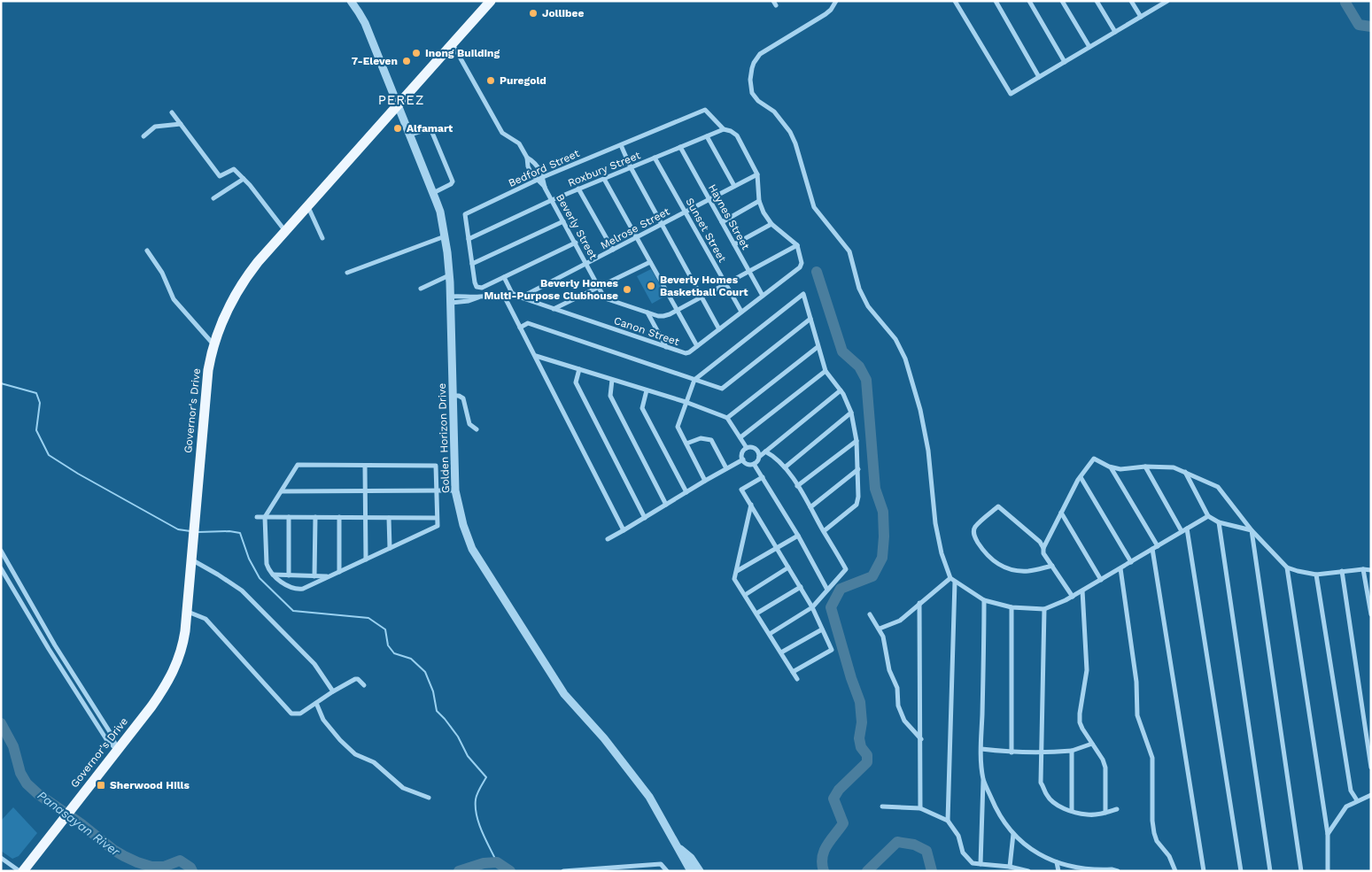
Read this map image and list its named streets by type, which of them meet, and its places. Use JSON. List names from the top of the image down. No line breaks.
{"streets":{"main road":["Governor's Drive"],"street":["Bedford Street","Roxbury Street","Haynes Street","Beverly Street","Melrose Street","Sunset Street","Canon Street","Golden Horizon Drive"]},"crossings":[["Bedford Street","Roxbury Street"],["Bedford Street","Beverly Street"],["Bedford Street","Canon Street"],["Roxbury Street","Haynes Street"],["Roxbury Street","Beverly Street"],["Roxbury Street","Sunset Street"],["Haynes Street","Beverly Street"],["Haynes Street","Melrose Street"],["Haynes Street","Canon Street"],["Beverly Street","Melrose Street"],["Beverly Street","Sunset Street"],["Beverly Street","Canon Street"],["Melrose Street","Sunset Street"],["Melrose Street","Canon Street"],["Sunset Street","Canon Street"],["Governor's Drive","Golden Horizon Drive"]],"districts":["PEREZ"],"water":["Panasayan River"],"places":{"other":["Jollibee","Inong Building","7-Eleven","Puregold","Alfamart","Beverly Homes Basketball Court","Beverly Homes Multi-Purpose Clubhouse"],"transit":["Sherwood Hills"]}}
